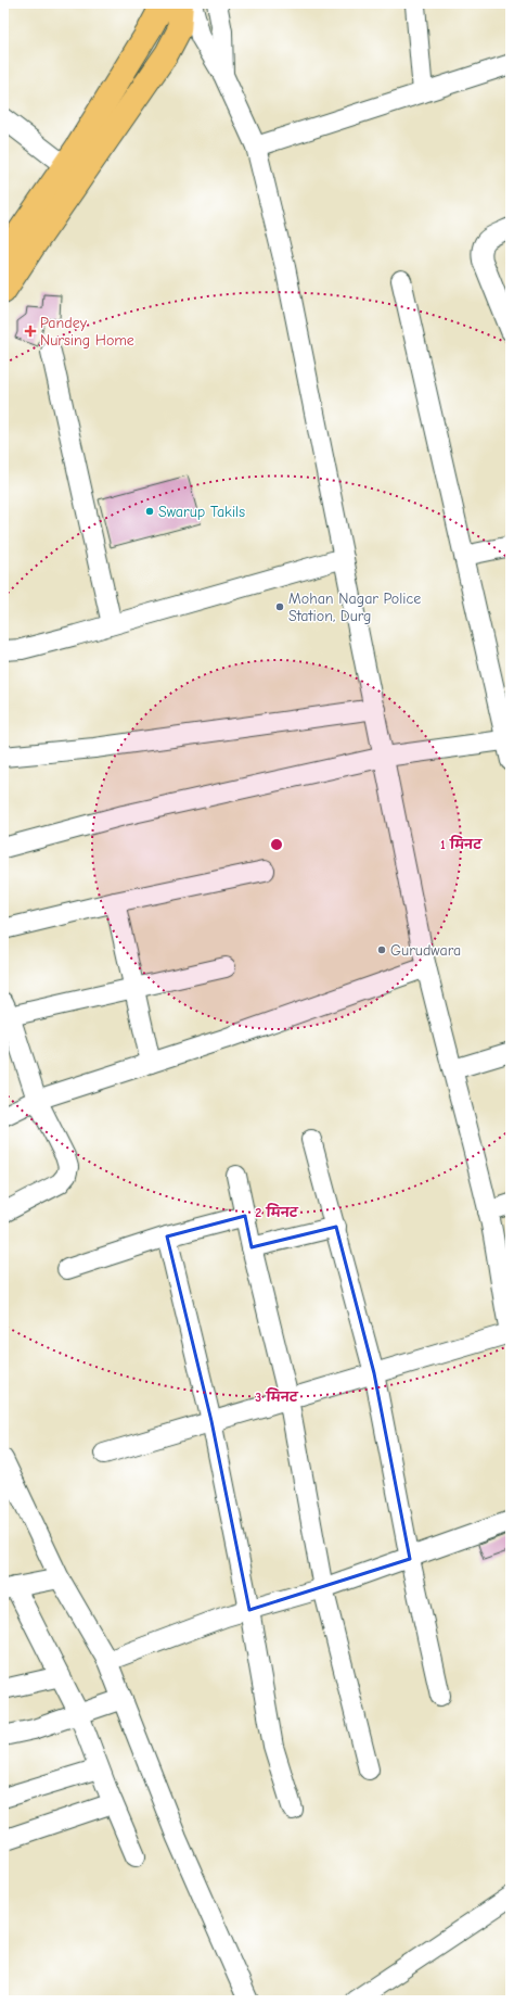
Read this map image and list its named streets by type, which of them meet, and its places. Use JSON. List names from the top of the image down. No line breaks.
{"places":{"health":["Pandey Nursing Home"],"other":["Swarup Takils","Mohan Nagar Police Station, Durg","Gurudwara"]},"rings":["1 मिनट","2 मिनट","3 मिनट"]}
